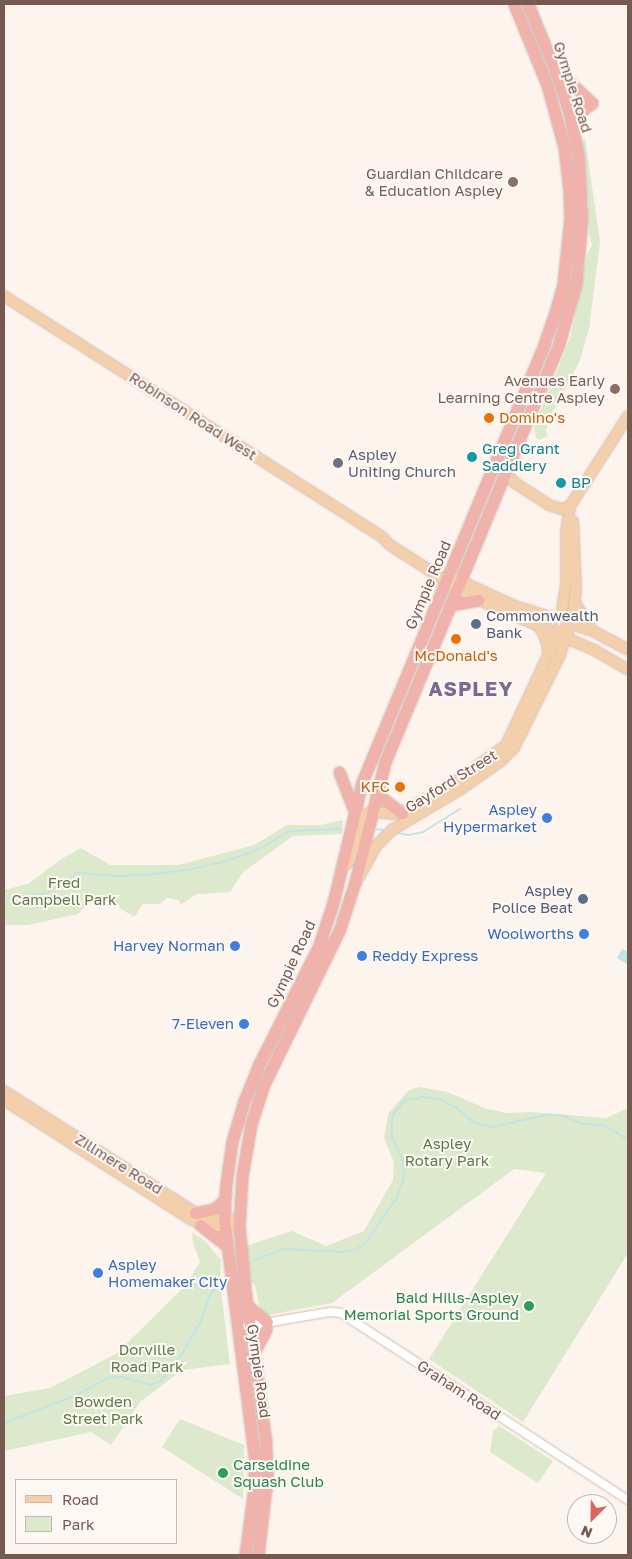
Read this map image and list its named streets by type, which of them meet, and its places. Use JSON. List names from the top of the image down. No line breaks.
{"streets":{"highway":["Gympie Road"],"main road":["Robinson Road West","Gayford Street","Zillmere Road"],"street":["Graham Road"]},"crossings":[["Gympie Road","Robinson Road West"],["Gympie Road","Gayford Street"],["Gympie Road","Zillmere Road"],["Gympie Road","Graham Road"],["Robinson Road West","Gayford Street"]],"districts":["ASPLEY"],"parks":["Fred Campbell Park","Aspley Rotary Park","Dorville Road Park","Bowden Street Park"],"places":["Guardian Childcare & Education Aspley","Avenues Early Learning Centre Aspley","Domino's","Greg Grant Saddlery","Aspley Uniting Church","BP","Commonwealth Bank","McDonald's","KFC","Aspley Hypermarket","Aspley Police Beat","Woolworths","Harvey Norman","Reddy Express","7-Eleven","Aspley Homemaker City","Bald Hills-Aspley Memorial Sports Ground","Carseldine Squash Club"],"legend":["Road","Park"],"north":"bottom left"}
